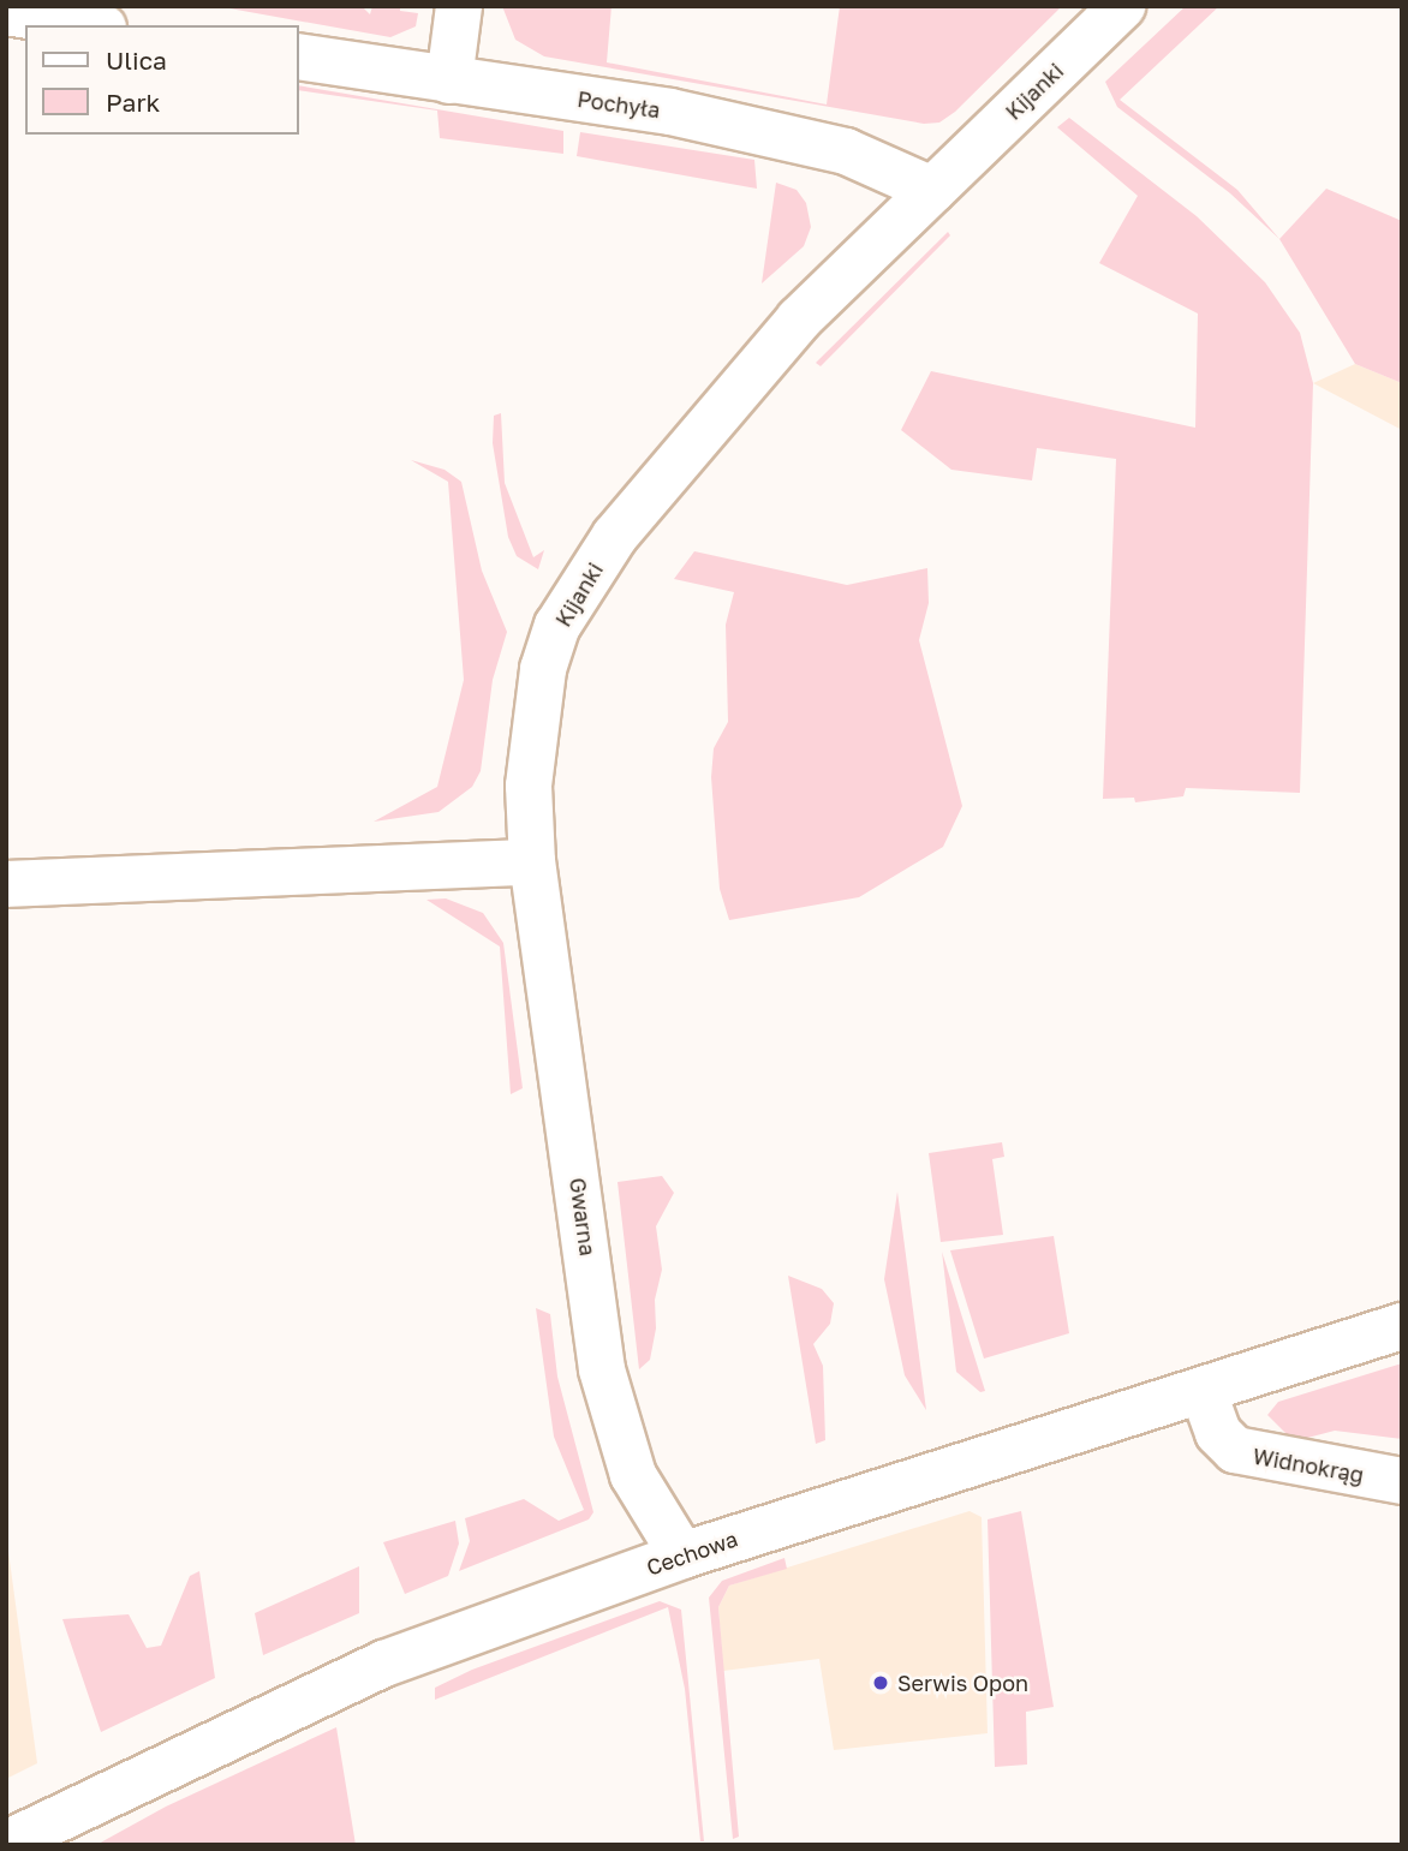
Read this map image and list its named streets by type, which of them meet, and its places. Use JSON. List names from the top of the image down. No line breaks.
{"streets":{"street":["Kijanki","Pochyła","Gwarna","Widnokrąg","Cechowa"]},"crossings":[["Kijanki","Pochyła"],["Kijanki","Gwarna"],["Gwarna","Cechowa"],["Widnokrąg","Cechowa"]],"places":["Serwis Opon"],"legend":["Ulica","Park"]}
